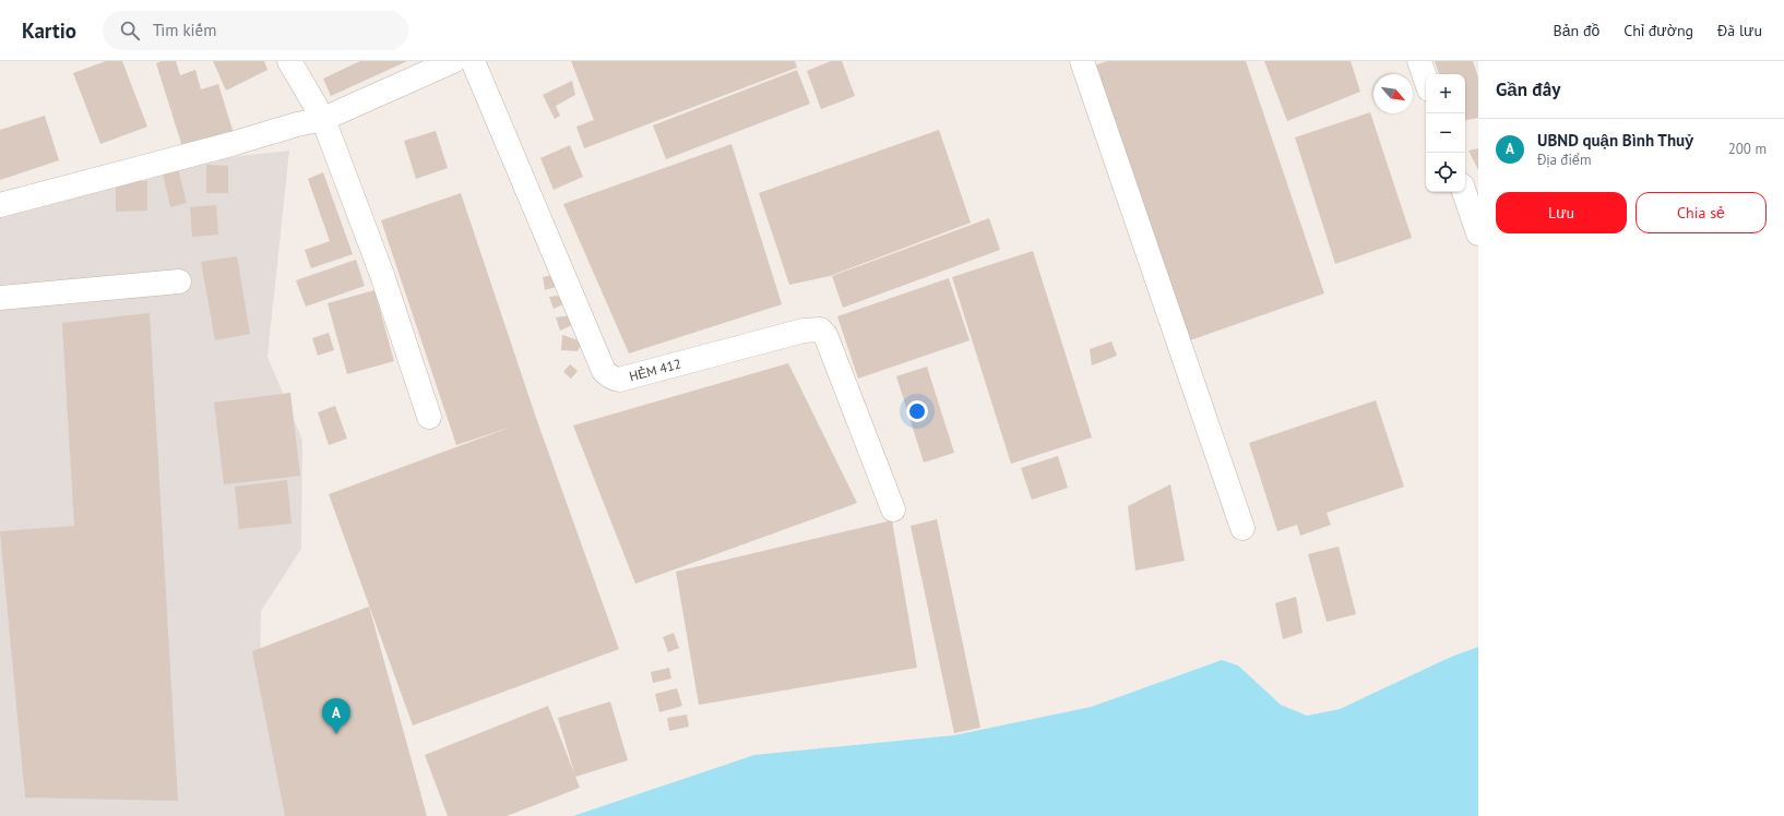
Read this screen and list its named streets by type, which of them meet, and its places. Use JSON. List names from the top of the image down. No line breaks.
{"streets":{"street":["HẺM 412"]},"north":"bottom right","page":{"header":"Kartio","search":"Tìm kiếm","nav":["Bản đồ","Chỉ đường","Đã lưu"],"heading":"Gần đây","map_buttons":["+","−"],"list":[{"mark":"A","name":"UBND quận Bình Thuỷ","note":"Địa điểm","value":"200 m"}],"buttons":["Lưu","Chia sẻ"],"pins":"A"}}
